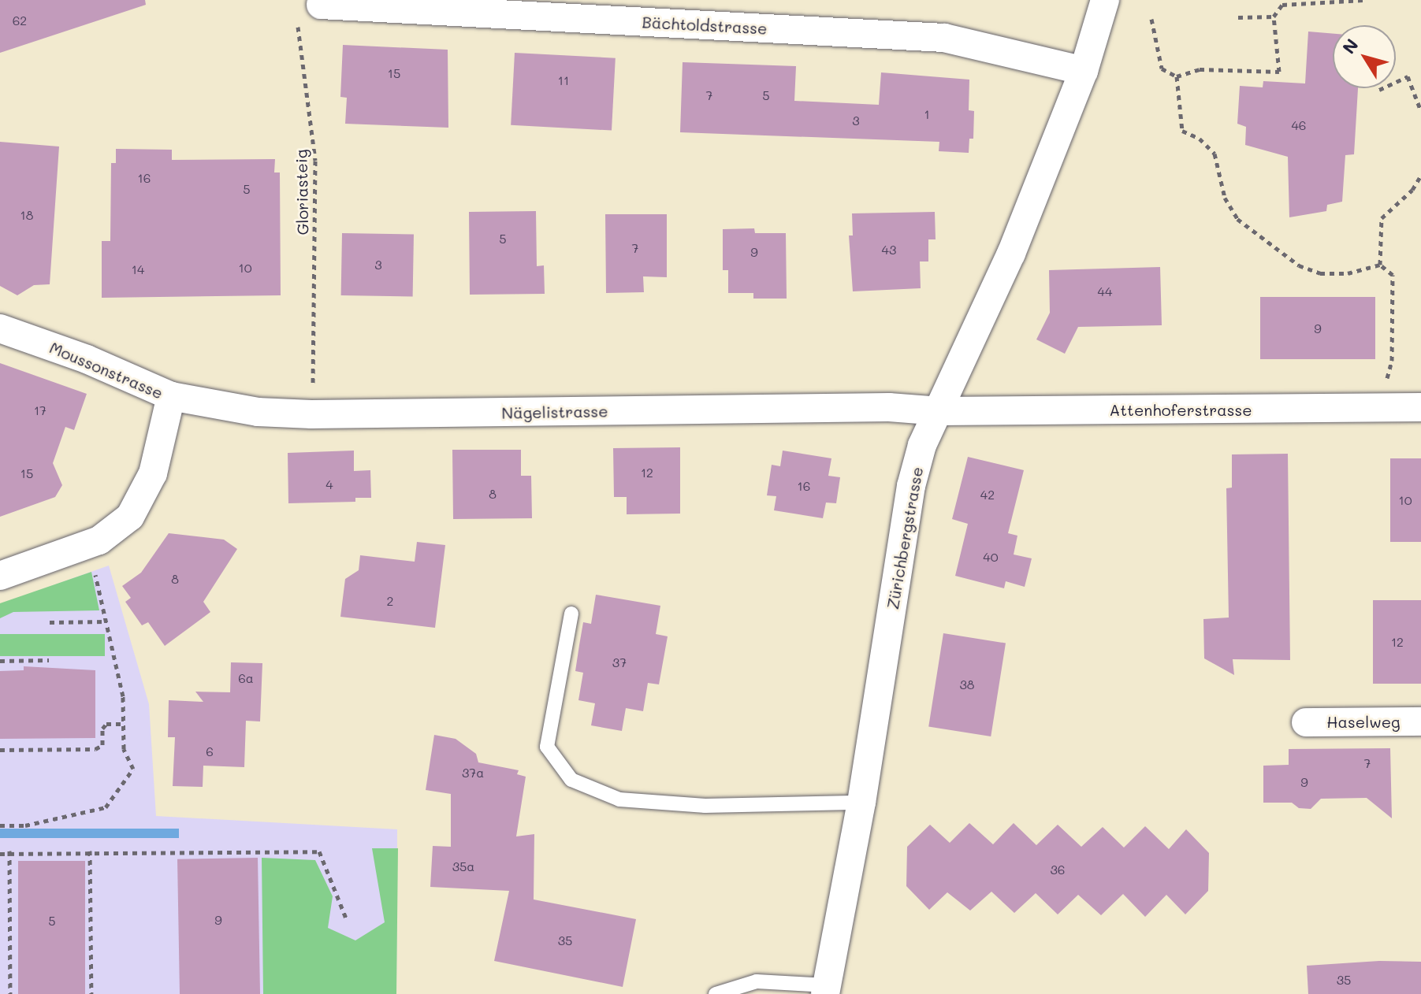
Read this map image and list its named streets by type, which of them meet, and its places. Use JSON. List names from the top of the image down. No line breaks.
{"streets":{"street":["Bächtoldstrasse","Moussonstrasse","Attenhoferstrasse","Nägelistrasse","Zürichbergstrasse","Haselweg"],"path":["Gloriasteig"]},"crossings":[["Bächtoldstrasse","Zürichbergstrasse"],["Moussonstrasse","Nägelistrasse"],["Attenhoferstrasse","Nägelistrasse"],["Attenhoferstrasse","Zürichbergstrasse"],["Nägelistrasse","Zürichbergstrasse"]],"house_numbers":["62","15","11","7","5","1","3","46","16","5","18","5","7","43","9","3","10","14","44","9","17","12","15","4","16","8","42","10","40","8","2","12","37","6a","38","6","7","37a","9","35a","36","9","5","35","35"],"north":"top left"}
